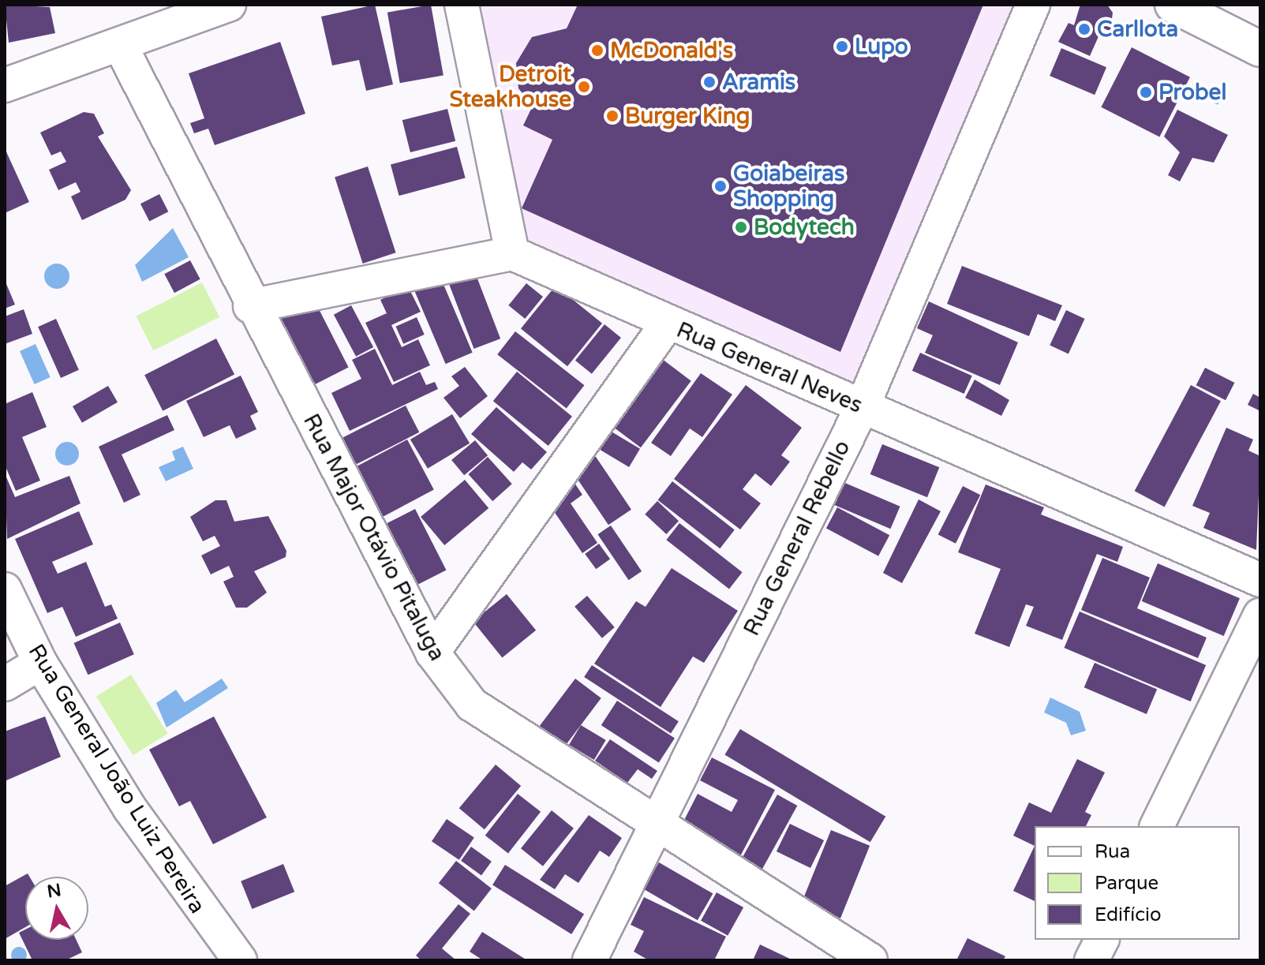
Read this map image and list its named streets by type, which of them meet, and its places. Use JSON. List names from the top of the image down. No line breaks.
{"streets":{"street":["Rua General Neves","Rua Major Otávio Pitaluga","Rua General Rebello","Rua General João Luiz Pereira"]},"crossings":[["Rua General Neves","Rua General Rebello"],["Rua Major Otávio Pitaluga","Rua General Rebello"]],"places":["Carllota","Lupo","McDonald's","Aramis","Detroit Steakhouse","Probel","Burger King","Goiabeiras Shopping","Bodytech"],"legend":["Rua","Parque","Edifício"],"north":"top"}
